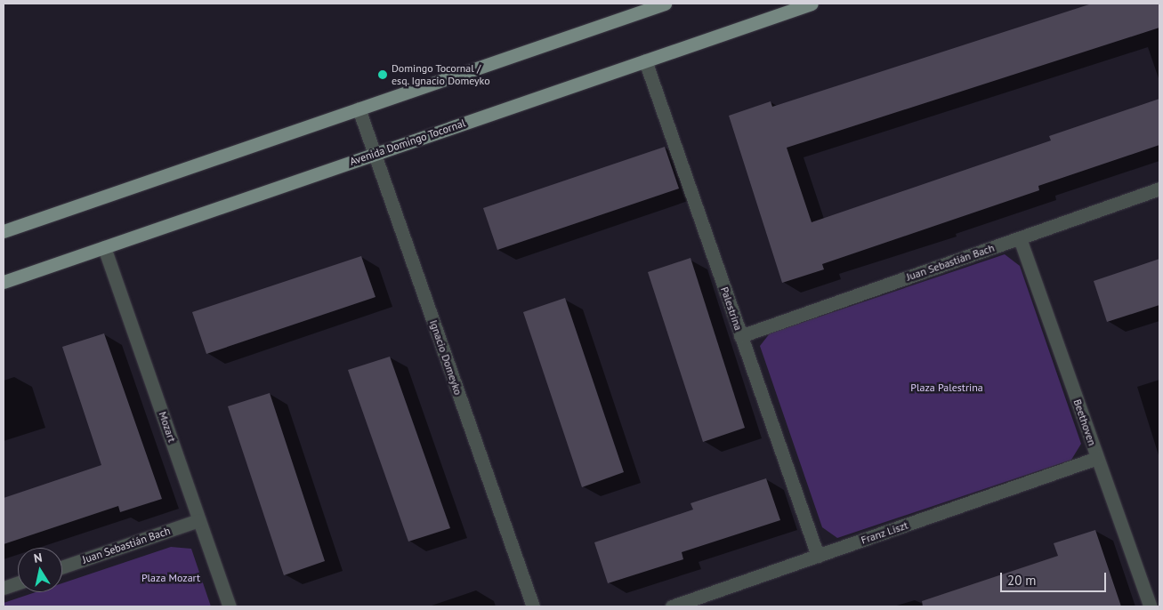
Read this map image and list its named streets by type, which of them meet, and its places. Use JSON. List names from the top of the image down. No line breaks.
{"streets":{"main road":["Avenida Domingo Tocornal"],"street":["Juan Sebastián Bach","Palestrina","Ignacio Domeyko","Beethoven","Mozart","Franz Liszt"]},"crossings":[["Avenida Domingo Tocornal","Palestrina"],["Avenida Domingo Tocornal","Ignacio Domeyko"],["Avenida Domingo Tocornal","Mozart"],["Juan Sebastián Bach","Palestrina"],["Juan Sebastián Bach","Beethoven"],["Juan Sebastián Bach","Mozart"],["Palestrina","Franz Liszt"],["Beethoven","Franz Liszt"]],"parks":["Plaza Palestrina","Plaza Mozart"],"places":["Domingo Tocornal / esq. Ignacio Domeyko"],"scale_bar":"20 m","north":"top"}
